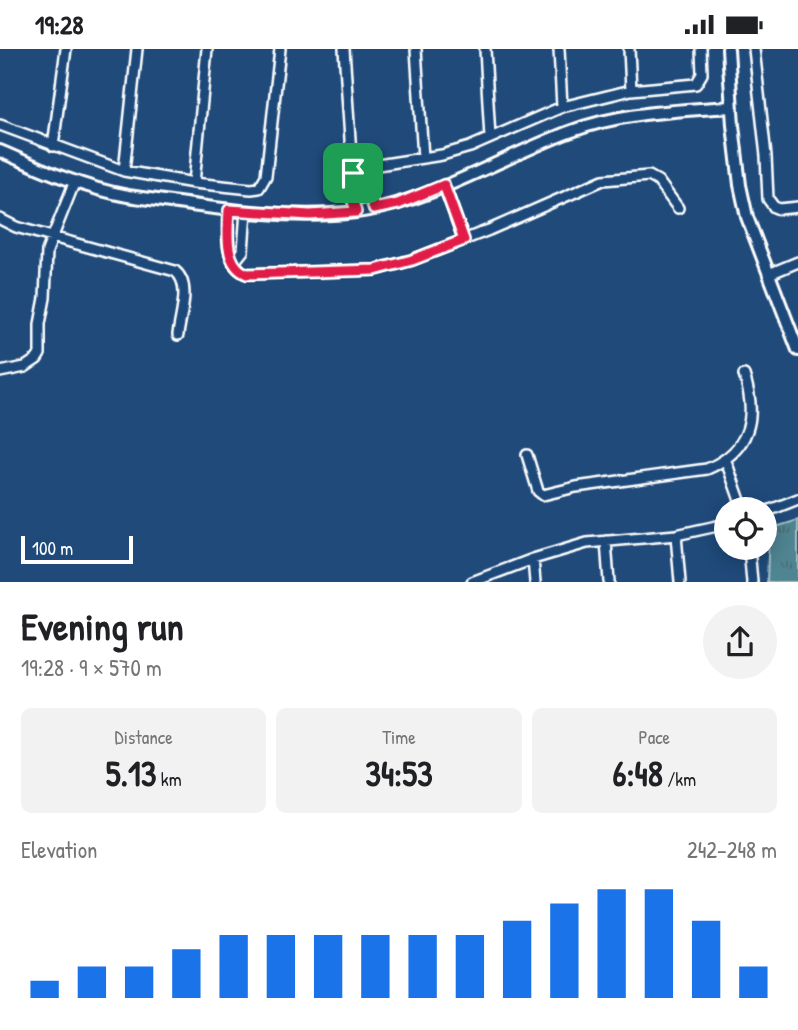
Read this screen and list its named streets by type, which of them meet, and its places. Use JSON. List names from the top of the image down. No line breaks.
{"scale_bar":"100 m","page":{"status":"19:28","scale":"100 m","heading":["Evening run","19:28 · 9 × 570 m"],"stats":[["Distance","5.13 km"],["Time","34:53"],["Pace","6:48 /km"]],"chart":["Elevation","242–248 m"]}}
